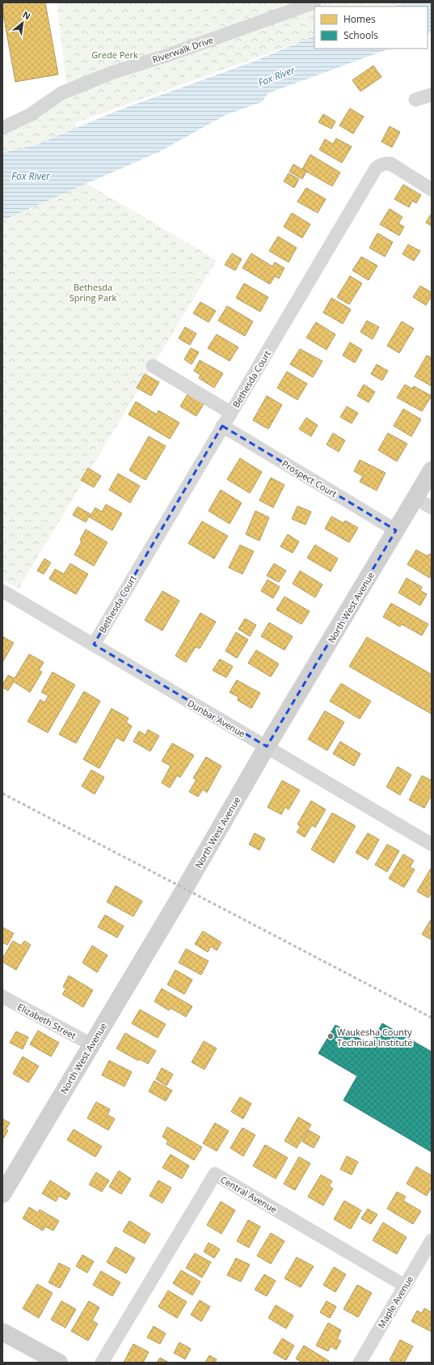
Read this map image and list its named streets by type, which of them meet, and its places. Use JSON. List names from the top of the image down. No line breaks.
{"streets":{"street":["Riverwalk Drive","Bethesda Court","Prospect Court","North West Avenue","Dunbar Avenue","Elizabeth Street","Central Avenue","Maple Avenue"]},"crossings":[["Bethesda Court","Prospect Court"],["Bethesda Court","Dunbar Avenue"],["Prospect Court","North West Avenue"],["North West Avenue","Dunbar Avenue"],["North West Avenue","Elizabeth Street"],["Central Avenue","Maple Avenue"]],"water":["Fox River"],"parks":["Grede Perk","Bethesda Spring Park"],"places":["Waukesha County Technical Institute"],"legend":["Homes","Schools"],"north":"top right"}
